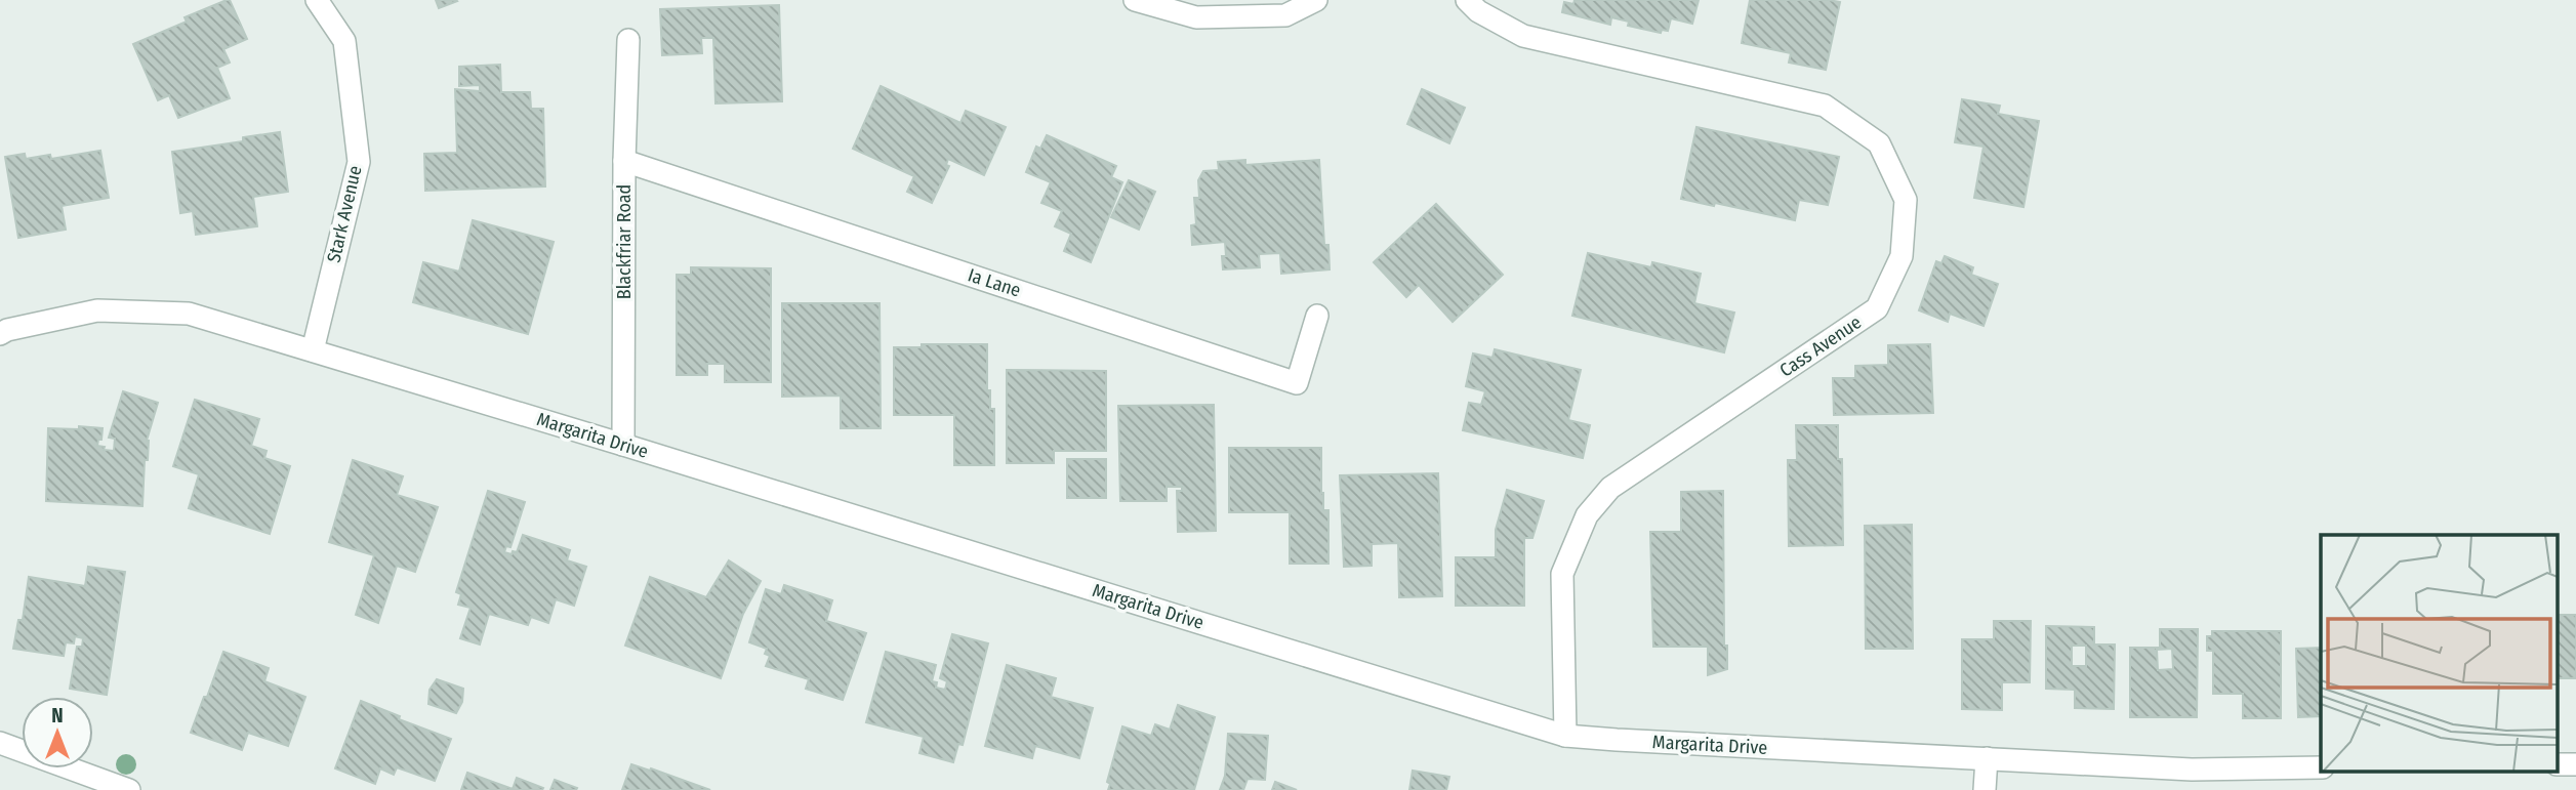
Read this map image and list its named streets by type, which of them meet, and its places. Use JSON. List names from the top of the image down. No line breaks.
{"streets":{"street":["Stark Avenue","Blackfriar Road","Ia Lane","Cass Avenue","Margarita Drive"]},"crossings":[["Stark Avenue","Margarita Drive"],["Blackfriar Road","Ia Lane"],["Blackfriar Road","Margarita Drive"],["Cass Avenue","Margarita Drive"]],"north":"top"}
